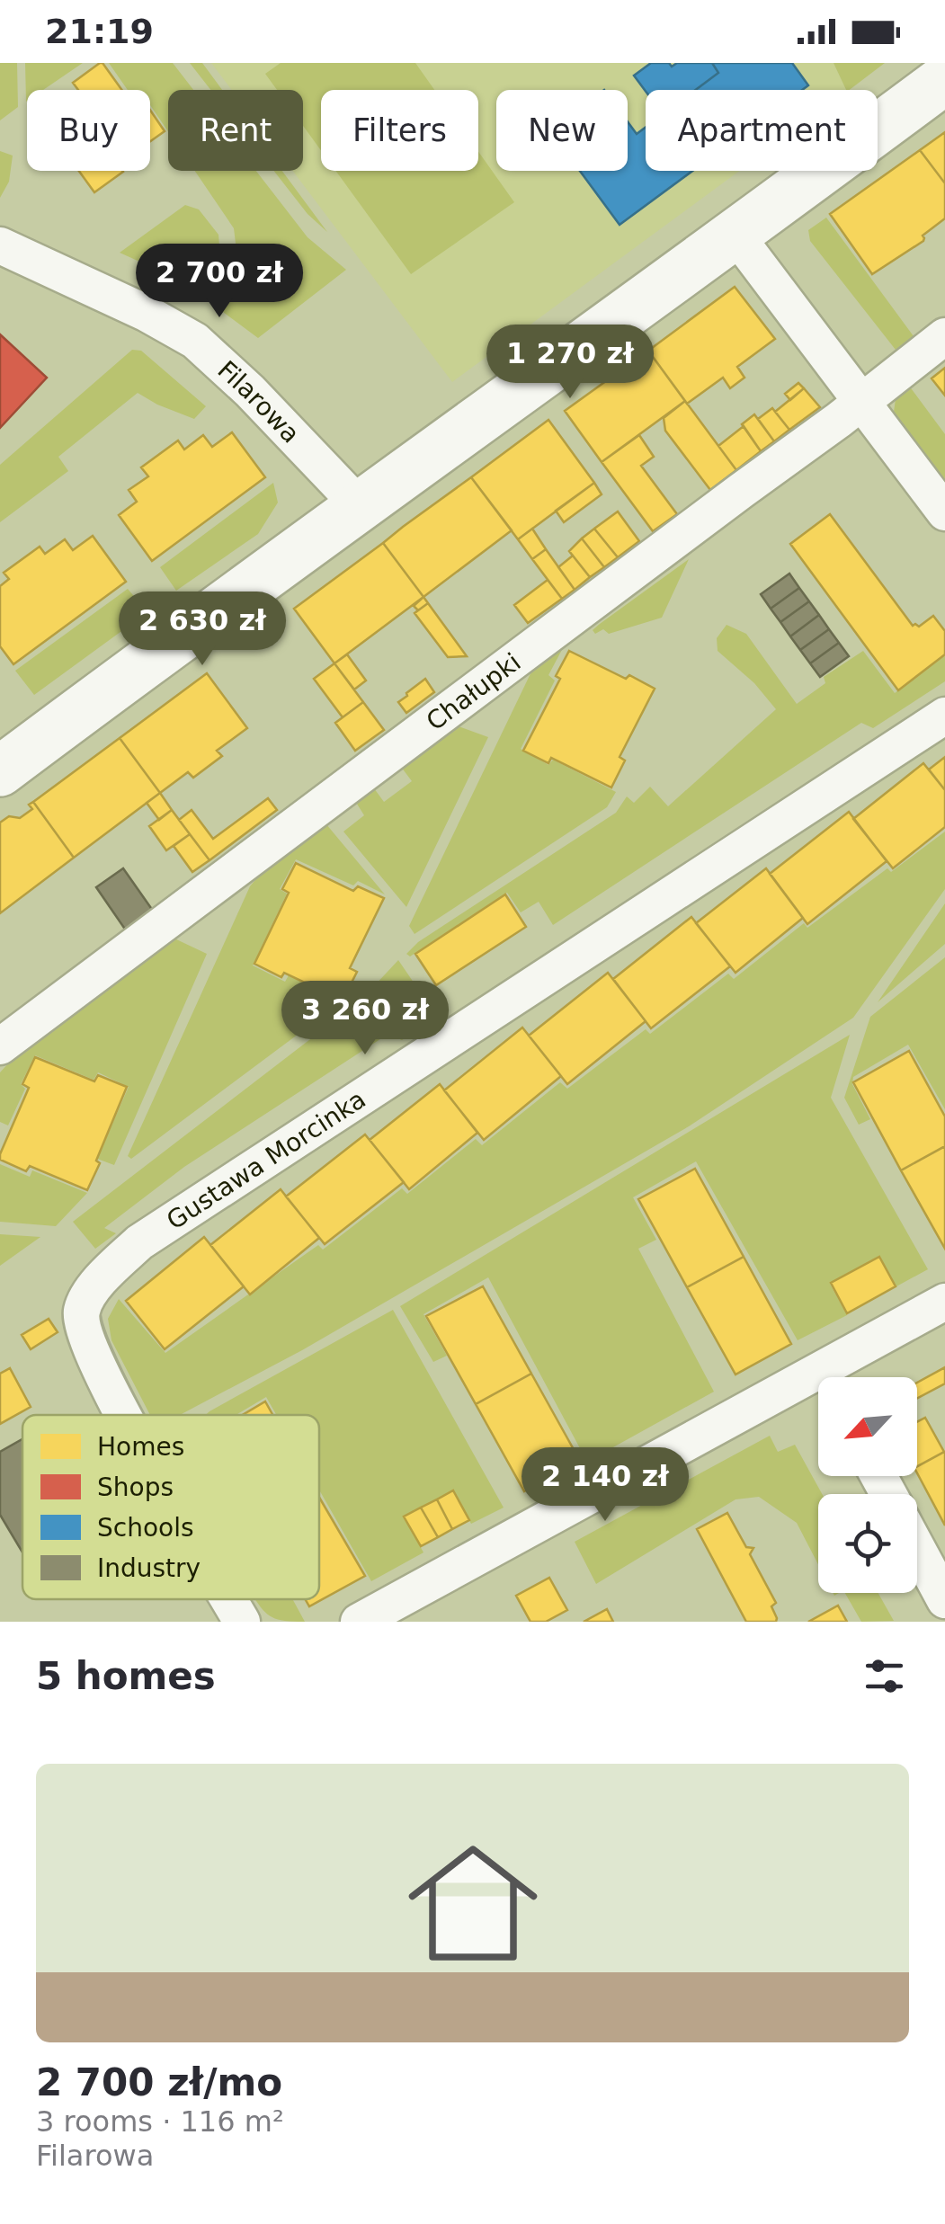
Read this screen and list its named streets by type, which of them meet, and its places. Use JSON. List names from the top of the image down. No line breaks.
{"streets":{"street":["Filarowa","Chałupki","Gustawa Morcinka"]},"legend":["Homes","Shops","Schools","Industry"],"north":"bottom left","page":{"status":"21:19","chip":["Buy","Rent","Filters","New","Apartment"],"price":["2 700 zł","1 270 zł","2 630 zł","3 260 zł","2 140 zł"],"heading":"5 homes","list":[{"name":"2 700 zł/mo","note":"3 rooms · 116 m² · Filarowa"}]}}
